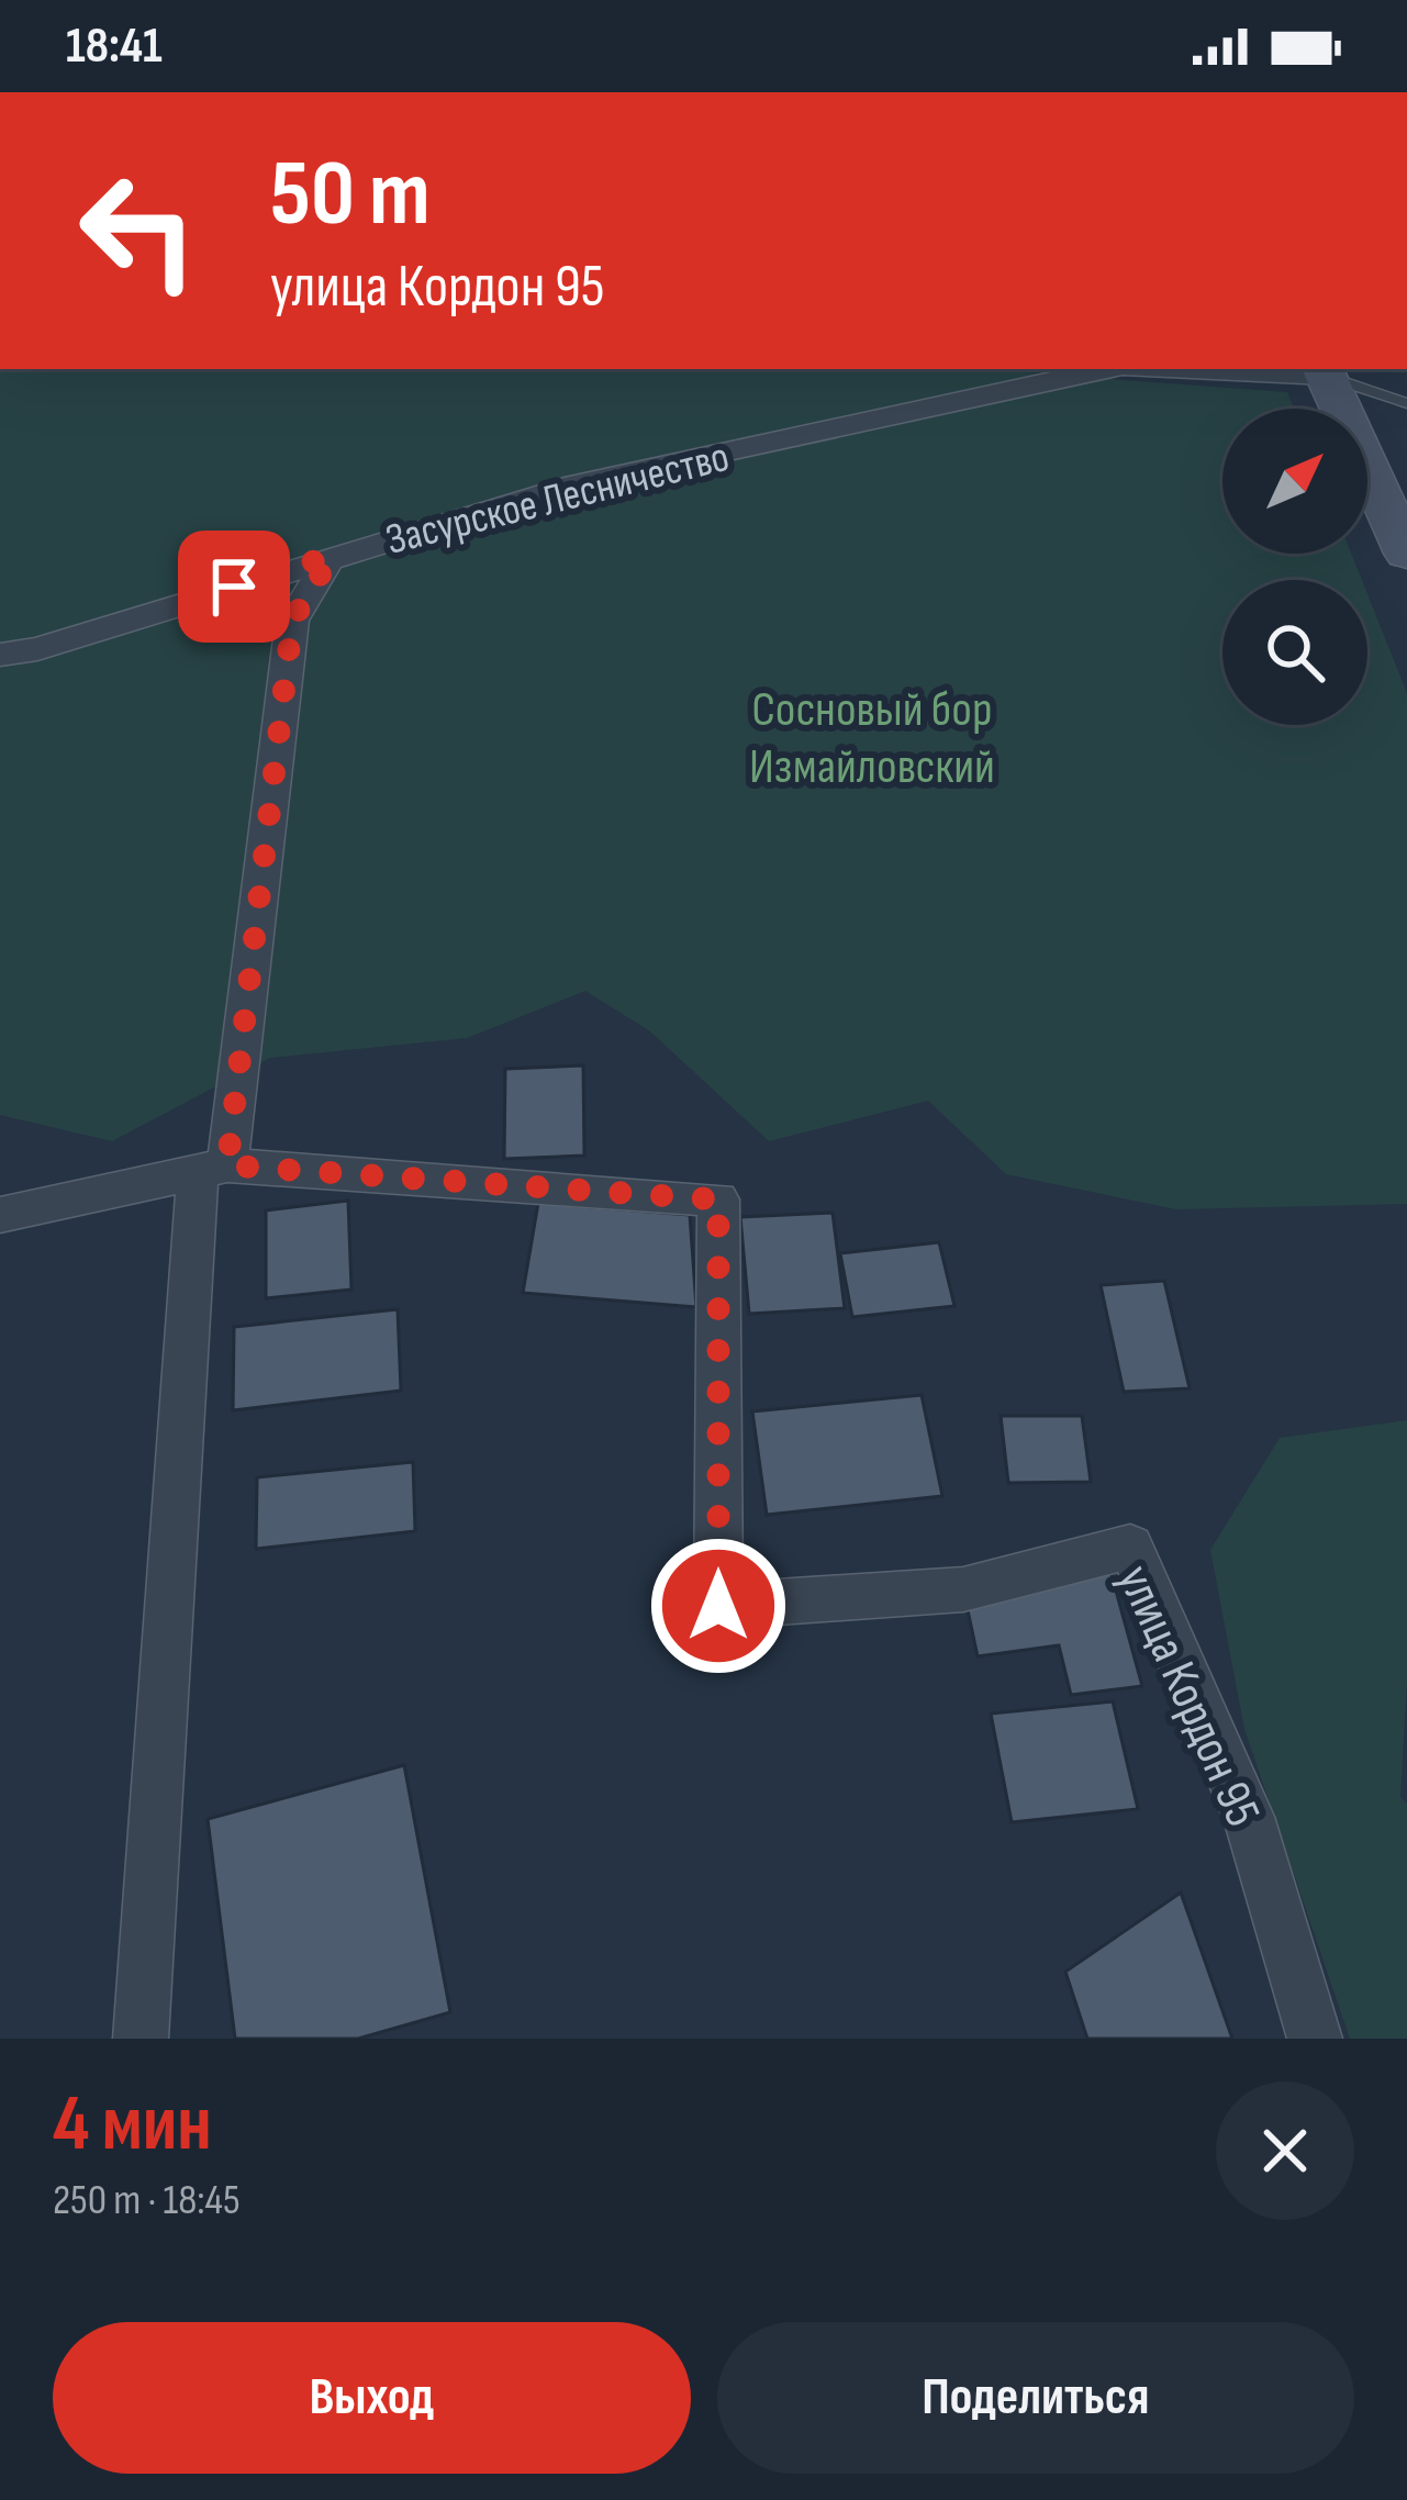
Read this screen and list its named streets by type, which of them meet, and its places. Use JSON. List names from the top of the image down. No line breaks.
{"streets":{"street":["Засурское Лесничество","улица Кордон 95"]},"parks":["Сосновый бор Измайловский"],"north":"top right","page":{"status":"18:41","turn":["50 m","улица Кордон 95"],"heading":["4 мин","250 m · 18:45"],"buttons":["Выход","Поделиться"]}}
